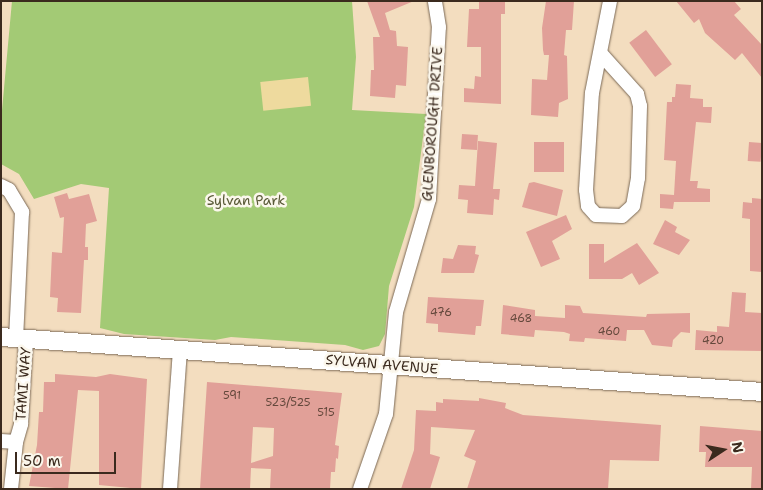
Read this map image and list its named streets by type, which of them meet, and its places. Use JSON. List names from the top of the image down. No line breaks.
{"streets":{"street":["GLENBOROUGH DRIVE","SYLVAN AVENUE","TAMI WAY"]},"crossings":[["GLENBOROUGH DRIVE","SYLVAN AVENUE"],["SYLVAN AVENUE","TAMI WAY"]],"parks":["Sylvan Park"],"house_numbers":["476","468","460","420","591","523/525","515"],"scale_bar":"50 m","north":"right"}
